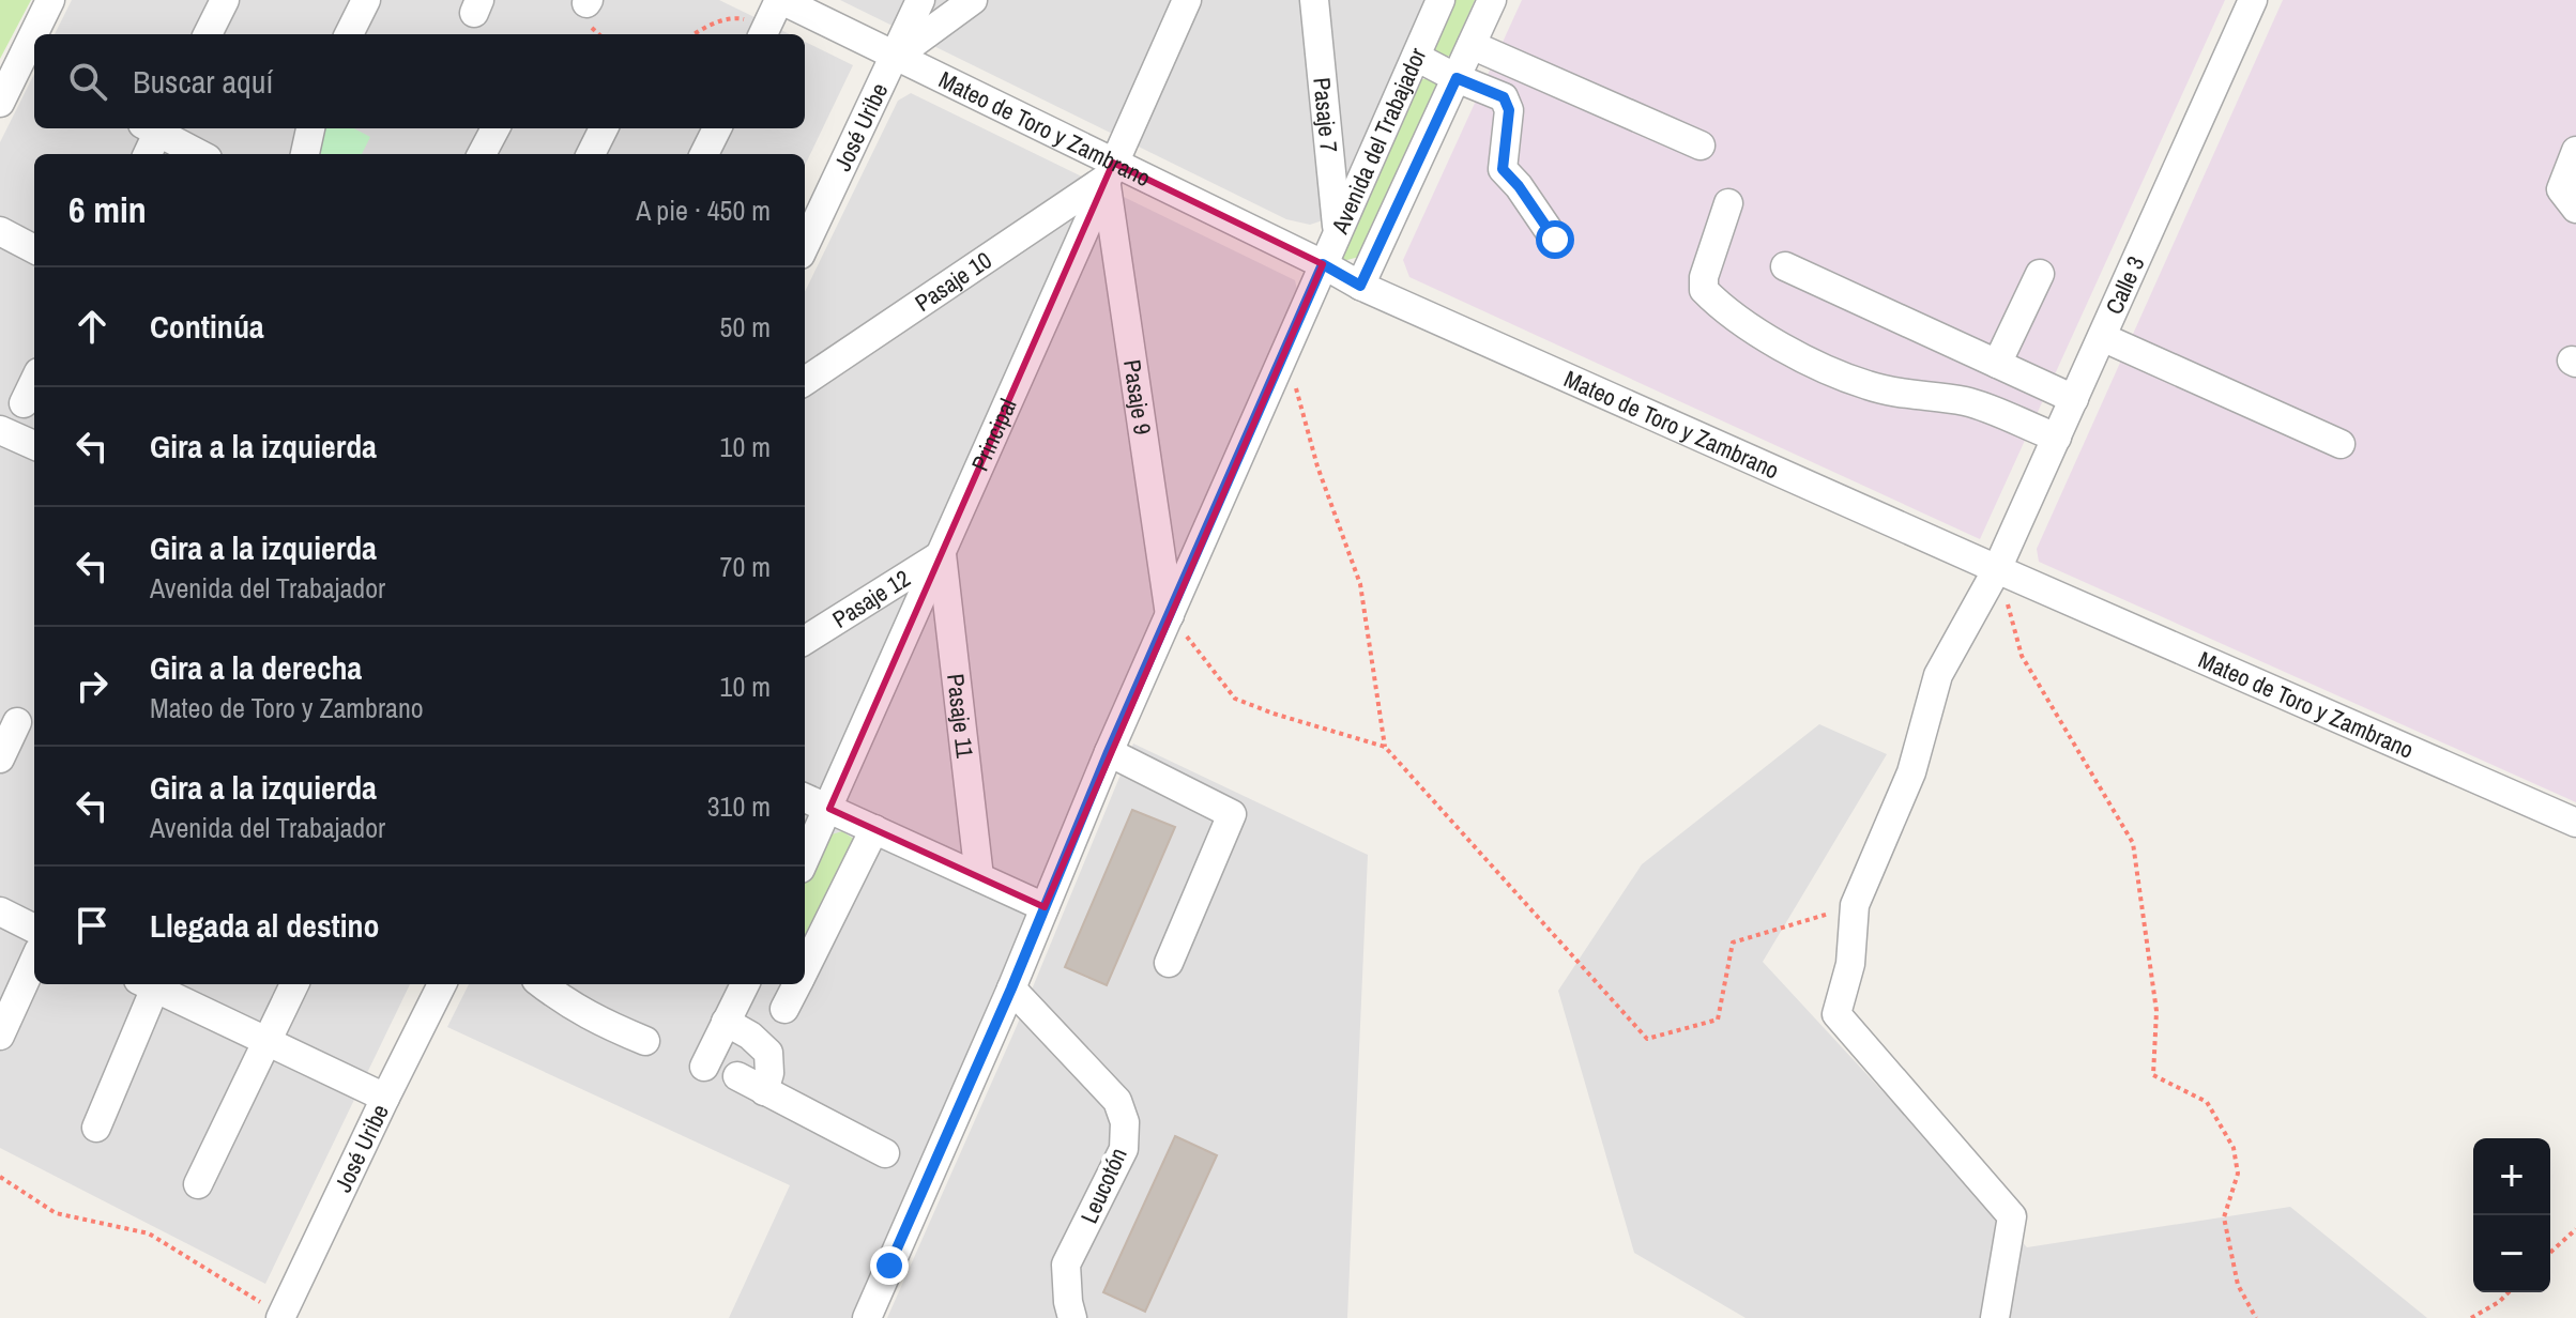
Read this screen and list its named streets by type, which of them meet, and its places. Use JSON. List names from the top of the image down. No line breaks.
{"streets":{"street":["Pasaje 7","José Uribe","Mateo de Toro y Zambrano","Avenida del Trabajador","Pasaje 10","Calle 3","Pasaje 9","Principal","Pasaje 12","Pasaje 11","Leucotón"]},"crossings":[["Pasaje 7","Avenida del Trabajador"],["José Uribe","Mateo de Toro y Zambrano"],["Mateo de Toro y Zambrano","Avenida del Trabajador"],["Mateo de Toro y Zambrano","Pasaje 10"],["Mateo de Toro y Zambrano","Calle 3"],["Mateo de Toro y Zambrano","Pasaje 9"],["Mateo de Toro y Zambrano","Principal"],["Avenida del Trabajador","Pasaje 9"],["Avenida del Trabajador","Leucotón"],["Pasaje 10","Pasaje 9"],["Pasaje 10","Principal"],["Pasaje 9","Principal"],["Principal","Pasaje 12"],["Principal","Pasaje 11"],["Pasaje 12","Pasaje 11"]],"page":{"search":"Buscar aquí","heading":["6 min","A pie · 450 m"],"list":[["Continúa","50 m"],["Gira a la izquierda","10 m"],["Gira a la izquierda","Avenida del Trabajador","70 m"],["Gira a la derecha","Mateo de Toro y Zambrano","10 m"],["Gira a la izquierda","Avenida del Trabajador","310 m"],"Llegada al destino"],"map_buttons":["+","−"]}}
